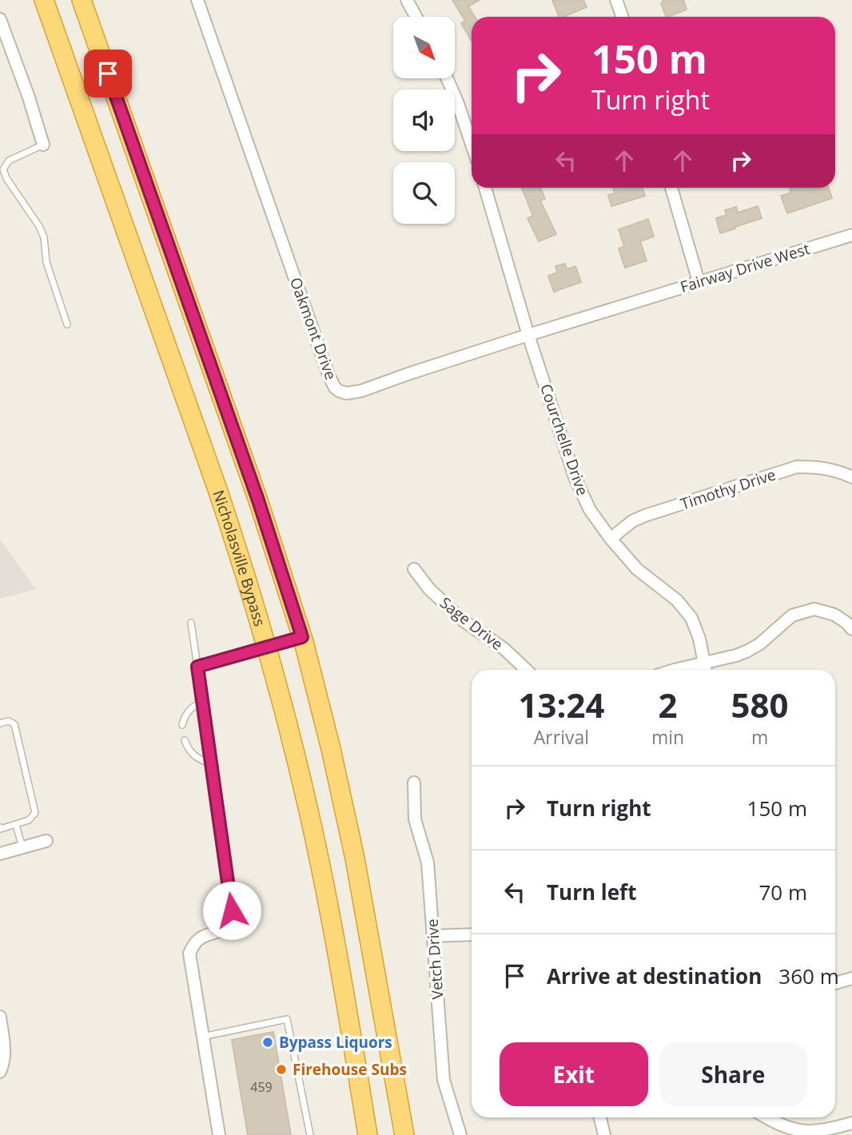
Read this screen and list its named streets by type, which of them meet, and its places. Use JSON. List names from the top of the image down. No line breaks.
{"streets":{"highway":["Nicholasville Bypass"],"street":["Fairway Drive West","Oakmont Drive","Courchelle Drive","Timothy Drive","Sage Drive","Vetch Drive"]},"crossings":[["Fairway Drive West","Oakmont Drive"],["Oakmont Drive","Courchelle Drive"],["Courchelle Drive","Timothy Drive"]],"places":["Bypass Liquors","Firehouse Subs"],"house_numbers":["459"],"north":"bottom right","page":{"turn":["150 m","Turn right"],"eta":["13:24","Arrival","2","min","580","m"],"list":[{"name":"Turn right","value":"150 m"},{"name":"Turn left","value":"70 m"},{"name":"Arrive at destination","value":"360 m"}],"buttons":["Exit","Share"]}}
